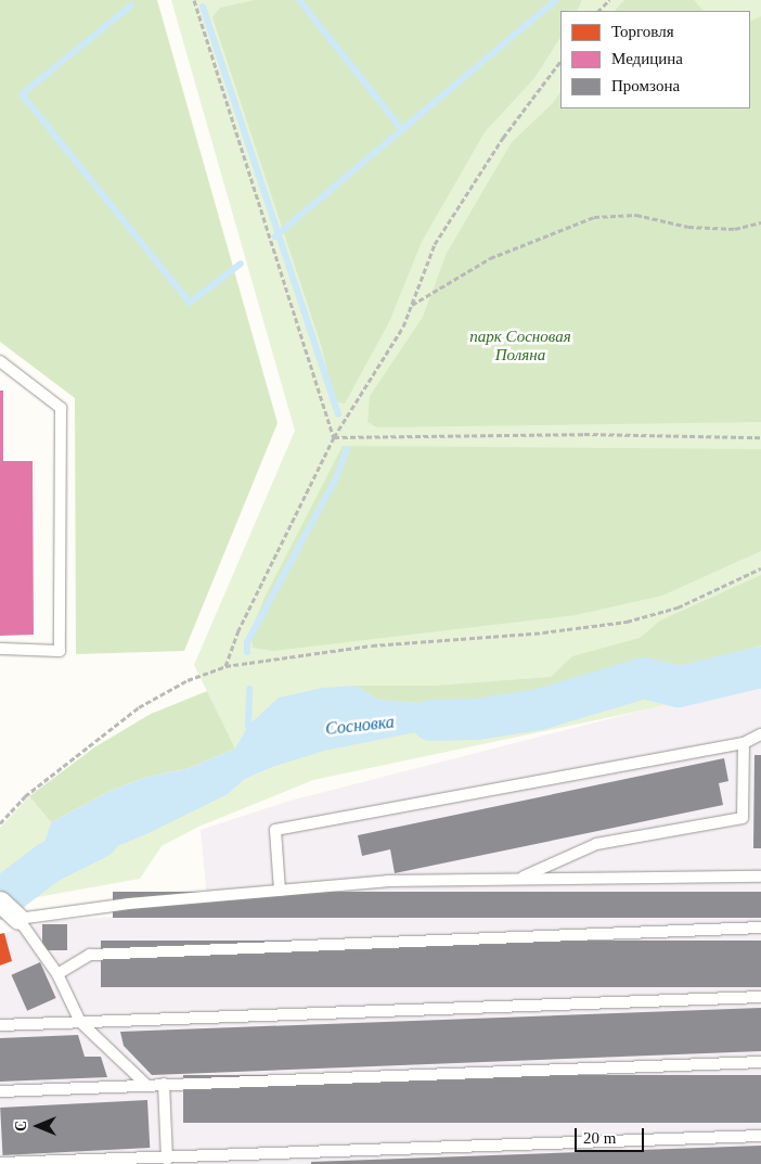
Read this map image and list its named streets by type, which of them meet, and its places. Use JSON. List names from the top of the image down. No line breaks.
{"water":["Сосновка"],"parks":["парк Сосновая Поляна"],"legend":["Торговля","Медицина","Промзона"],"scale_bar":"20 m","north":"left"}
